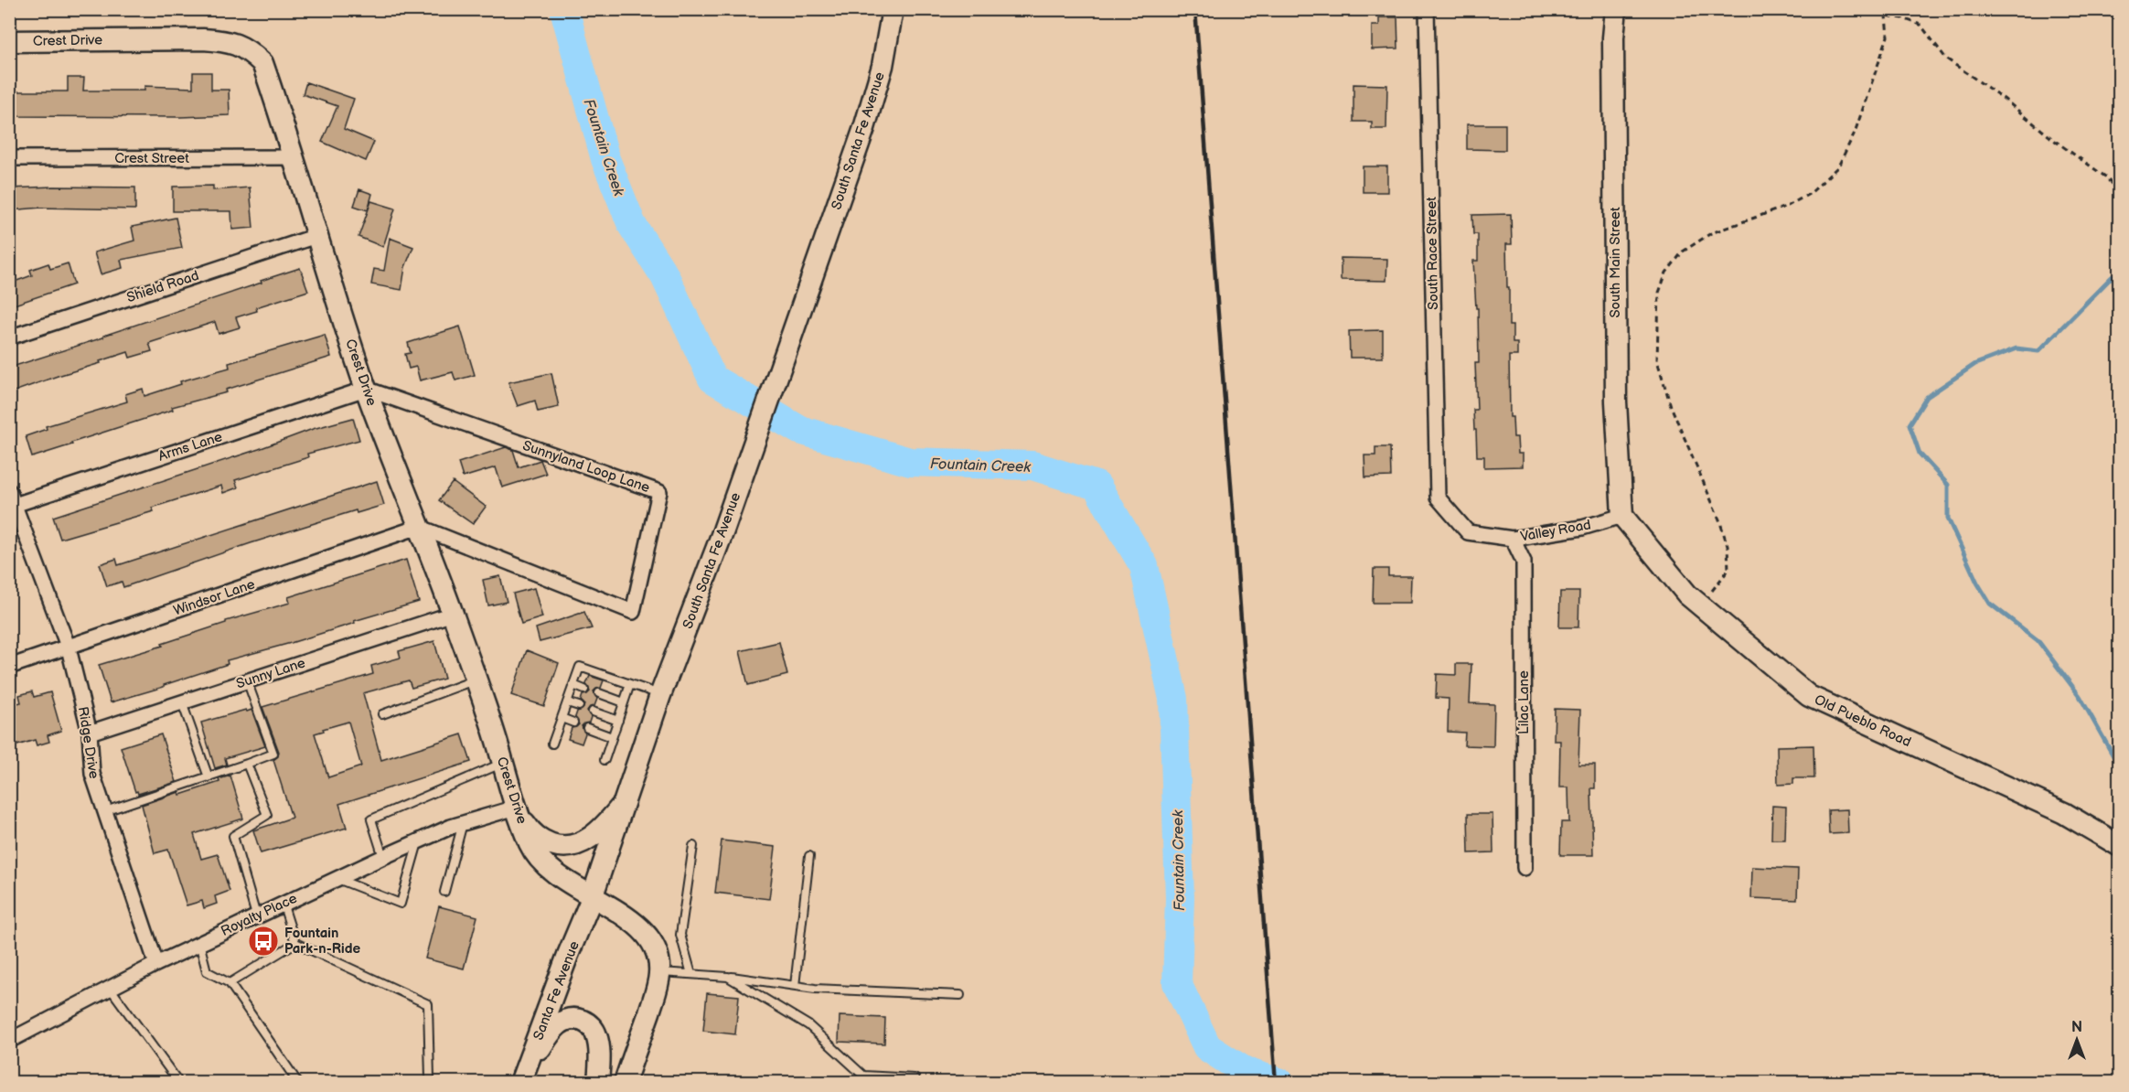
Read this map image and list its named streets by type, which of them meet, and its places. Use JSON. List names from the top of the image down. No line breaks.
{"streets":{"main road":["Crest Drive","South Santa Fe Avenue","South Main Street","Old Pueblo Road","Santa Fe Avenue"],"street":["Crest Street","South Race Street","Shield Road","Arms Lane","Sunnyland Loop Lane","Valley Road","Windsor Lane","Sunny Lane","Lilac Lane","Ridge Drive","Royalty Place"]},"crossings":[["Crest Drive","South Santa Fe Avenue"],["Crest Drive","Crest Street"],["Crest Drive","Shield Road"],["Crest Drive","Arms Lane"],["Crest Drive","Sunnyland Loop Lane"],["Crest Drive","Windsor Lane"],["Crest Drive","Sunny Lane"],["Crest Drive","Royalty Place"],["Crest Drive","Santa Fe Avenue"],["South Santa Fe Avenue","Santa Fe Avenue"],["South Race Street","Valley Road"],["South Main Street","Valley Road"],["South Main Street","Old Pueblo Road"],["Arms Lane","Sunnyland Loop Lane"],["Arms Lane","Ridge Drive"],["Sunnyland Loop Lane","Windsor Lane"],["Valley Road","Lilac Lane"],["Valley Road","Old Pueblo Road"],["Windsor Lane","Ridge Drive"],["Sunny Lane","Ridge Drive"],["Ridge Drive","Royalty Place"]],"water":["Fountain Creek"],"places":{"bus stop":["Fountain Park-n-Ride"]},"north":"top"}
